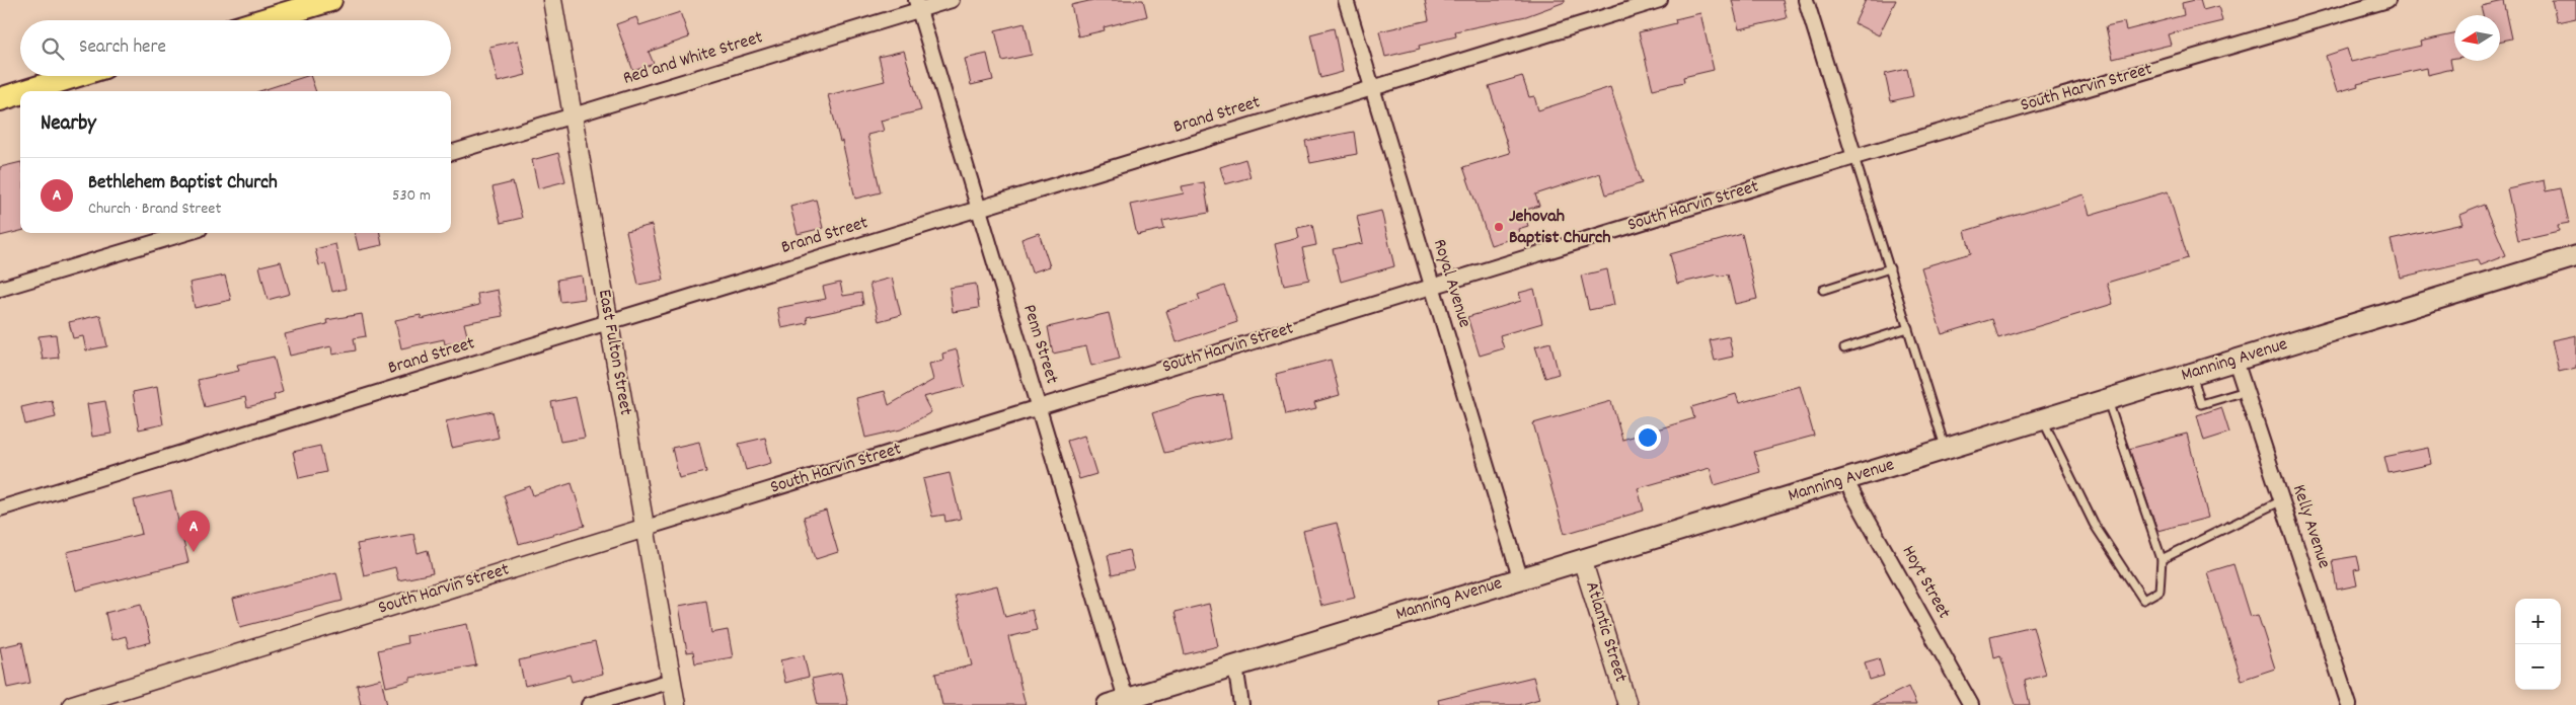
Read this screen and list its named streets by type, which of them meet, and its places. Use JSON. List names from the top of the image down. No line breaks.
{"streets":{"main road":["Manning Avenue"],"street":["Red and White Street","South Harvin Street","Brand Street","Royal Avenue","Penn Street","East Fulton Street","Kelly Avenue","Hoyt Street","Atlantic Street"]},"crossings":[["Red and White Street","Penn Street"],["Red and White Street","East Fulton Street"],["South Harvin Street","Royal Avenue"],["South Harvin Street","Penn Street"],["South Harvin Street","East Fulton Street"],["Brand Street","Royal Avenue"],["Brand Street","Penn Street"],["Brand Street","East Fulton Street"],["Royal Avenue","Manning Avenue"],["Penn Street","Manning Avenue"],["Manning Avenue","Kelly Avenue"],["Manning Avenue","Hoyt Street"],["Manning Avenue","Atlantic Street"]],"places":["Jehovah Baptist Church"],"north":"left","page":{"search":"Search here","heading":"Nearby","list":[{"mark":"A","name":"Bethlehem Baptist Church","note":"Church · Brand Street","value":"530 m"}],"pins":"A","map_buttons":["+","−"]}}
